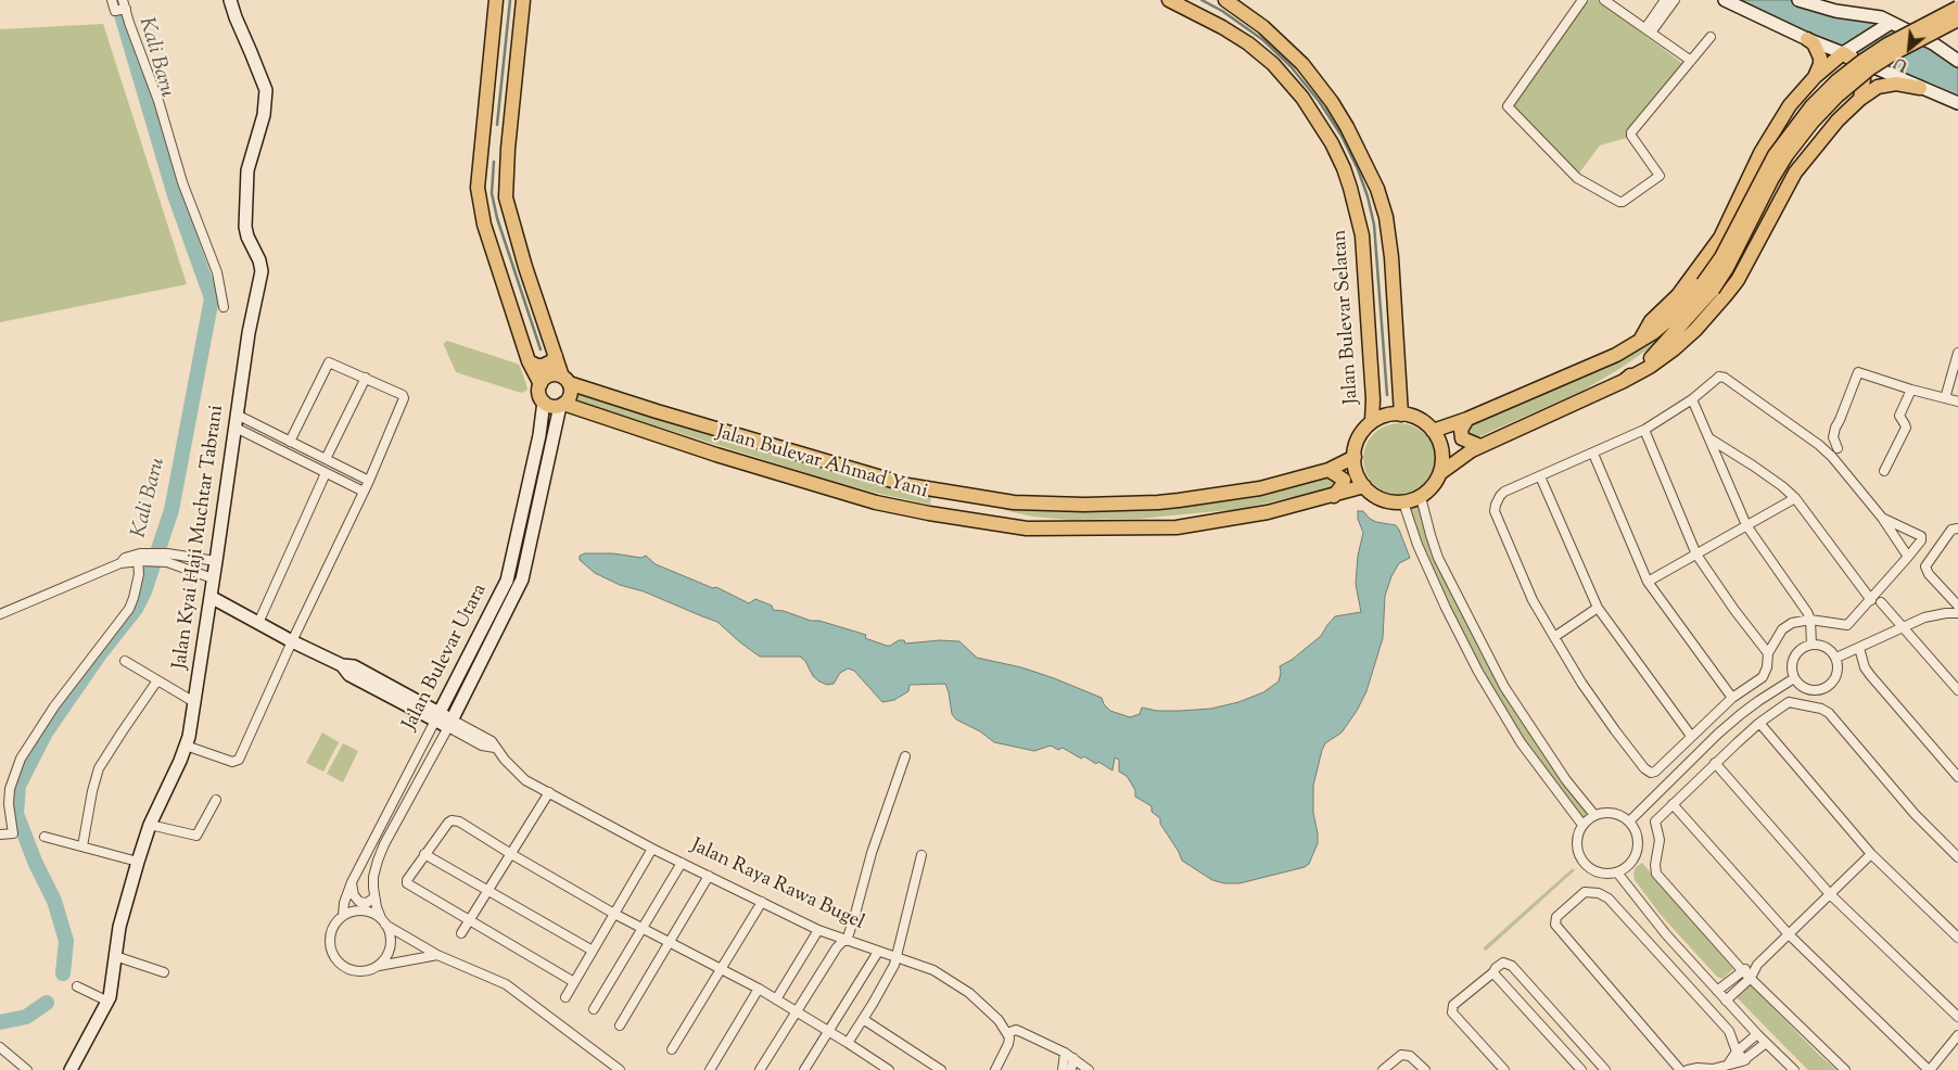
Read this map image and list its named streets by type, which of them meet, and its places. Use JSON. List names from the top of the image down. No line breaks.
{"streets":{"main road":["Jalan Bulevar Selatan","Jalan Bulevar Ahmad Yani"],"street":["Jalan Kyai Haji Muchtar Tabrani","Jalan Bulevar Utara","Jalan Raya Rawa Bugel"]},"crossings":[["Jalan Bulevar Selatan","Jalan Bulevar Ahmad Yani"],["Jalan Bulevar Ahmad Yani","Jalan Bulevar Utara"],["Jalan Kyai Haji Muchtar Tabrani","Jalan Raya Rawa Bugel"],["Jalan Bulevar Utara","Jalan Raya Rawa Bugel"]],"water":["Kali Baru"],"north":"bottom left"}
